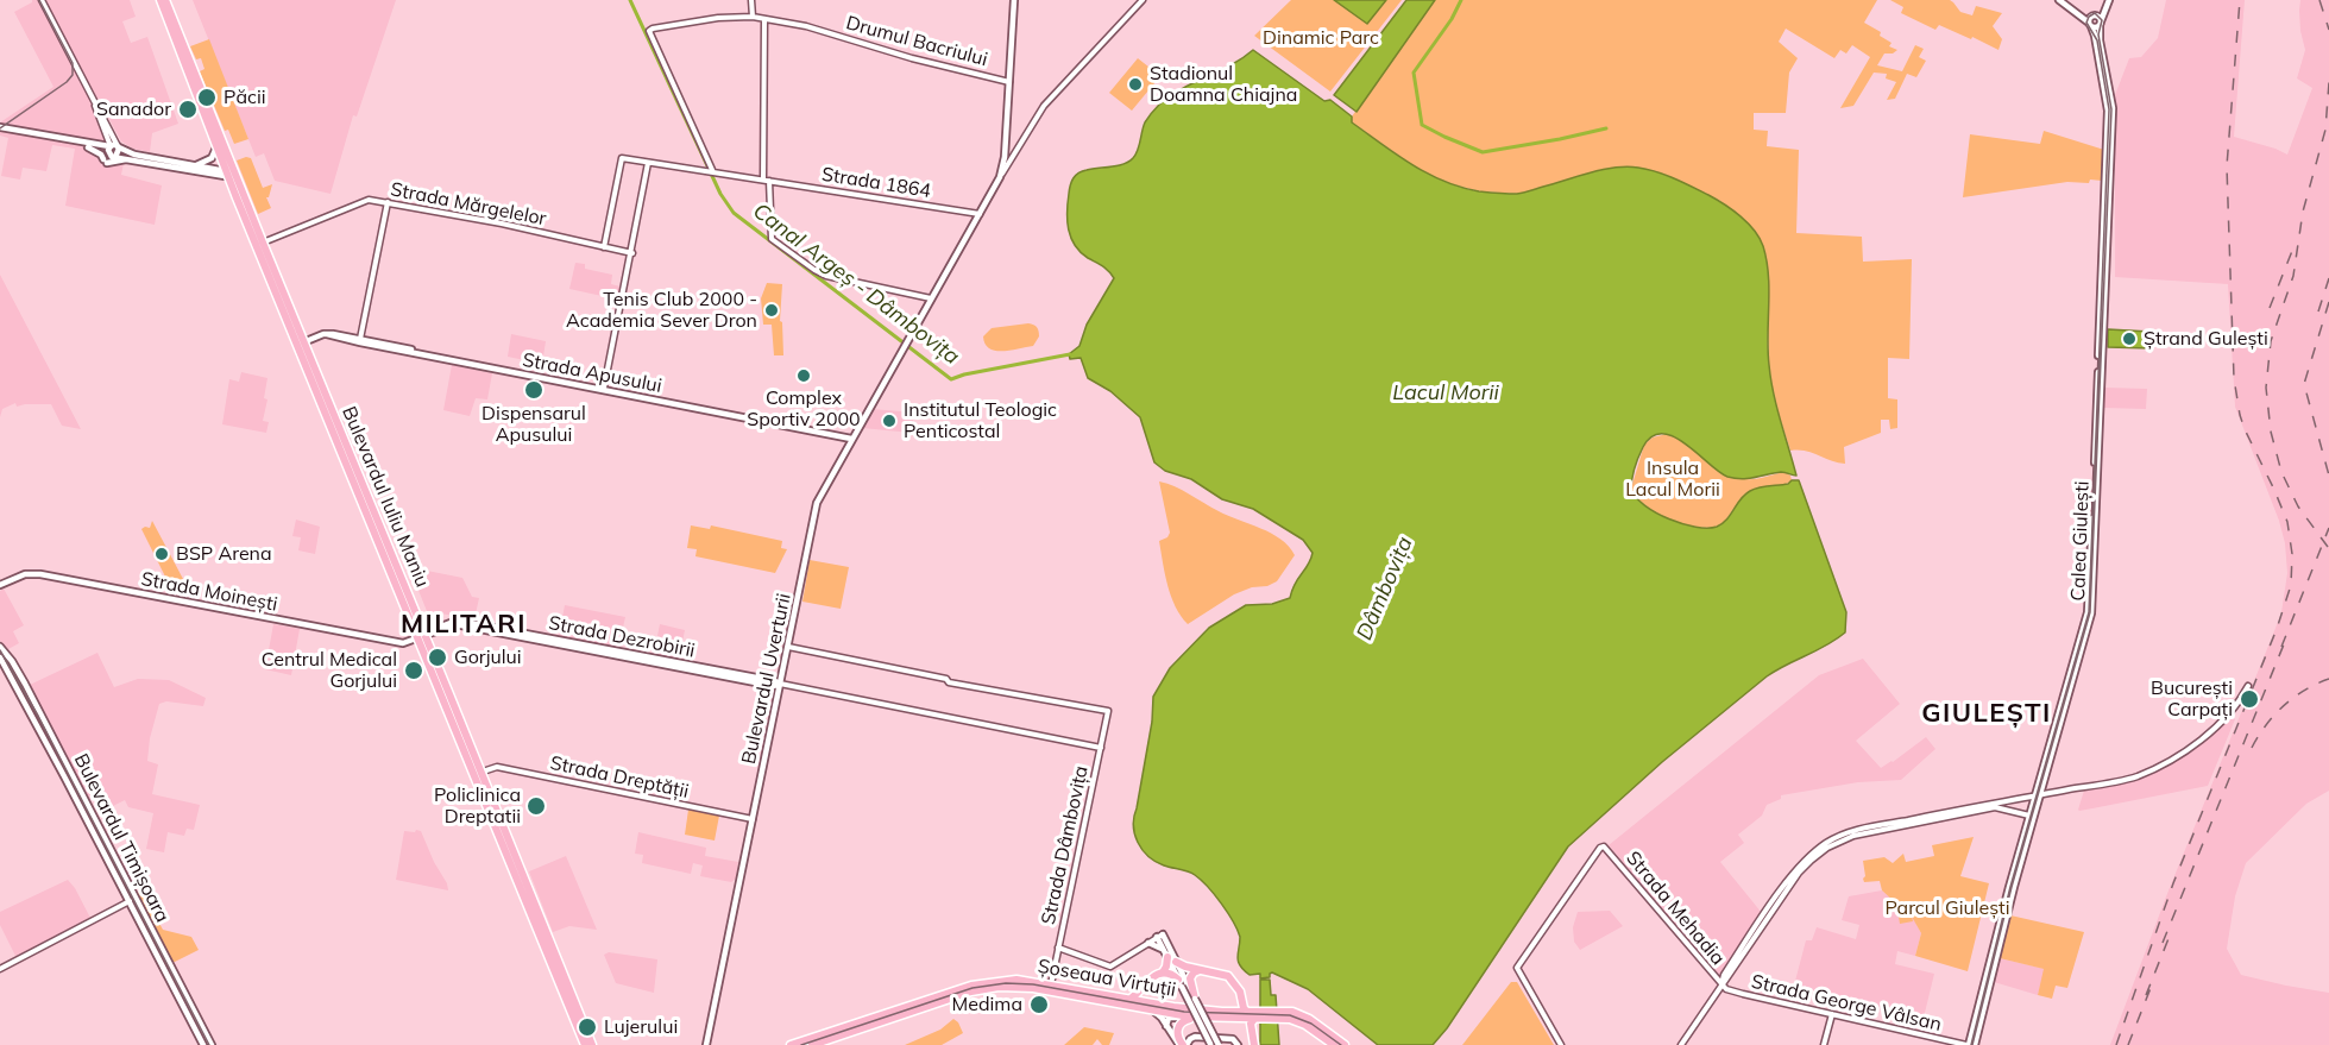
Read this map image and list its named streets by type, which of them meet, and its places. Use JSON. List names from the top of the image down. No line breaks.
{"streets":{"main road":["Strada Apusului","Bulevardul Iuliu Maniu","Calea Giulești","Strada Moinești","Strada Dezrobirii","Bulevardul Uverturii","Bulevardul Timișoara","Șoseaua Virtuții"],"street":["Drumul Bacriului","Strada 1864","Strada Mărgelelor","Strada Dreptății","Strada Dâmbovița","Strada Mehadia","Strada George Vâlsan"]},"crossings":[["Drumul Bacriului","Strada 1864"],["Drumul Bacriului","Bulevardul Uverturii"],["Strada 1864","Strada Mărgelelor"],["Strada 1864","Bulevardul Uverturii"],["Strada Mărgelelor","Bulevardul Iuliu Maniu"],["Strada Apusului","Bulevardul Iuliu Maniu"],["Strada Apusului","Bulevardul Uverturii"],["Bulevardul Iuliu Maniu","Strada Moinești"],["Bulevardul Iuliu Maniu","Strada Dezrobirii"],["Bulevardul Iuliu Maniu","Strada Dreptății"],["Calea Giulești","Strada George Vâlsan"],["Strada Moinești","Strada Dezrobirii"],["Strada Dezrobirii","Bulevardul Uverturii"],["Strada Dezrobirii","Strada Dâmbovița"],["Bulevardul Uverturii","Strada Dreptății"],["Bulevardul Uverturii","Strada Dâmbovița"],["Strada Dâmbovița","Șoseaua Virtuții"],["Strada Mehadia","Strada George Vâlsan"]],"districts":["MILITARI","GIULEȘTI"],"water":["Canal Argeș - Dâmbovița","Lacul Morii","Dâmbovița"],"parks":["Dinamic Parc","Insula Lacul Morii","Parcul Giulești"],"places":["Stadionul Doamna Chiajna","Păcii","Sanador","Tenis Club 2000 - Academia Sever Dron","Ștrand Gulești","Complex Sportiv 2000","Dispensarul Apusului","Institutul Teologic Penticostal","BSP Arena","Gorjului","Centrul Medical Gorjului","București Carpați","Policlinica Dreptatii","Medima","Lujerului"]}
